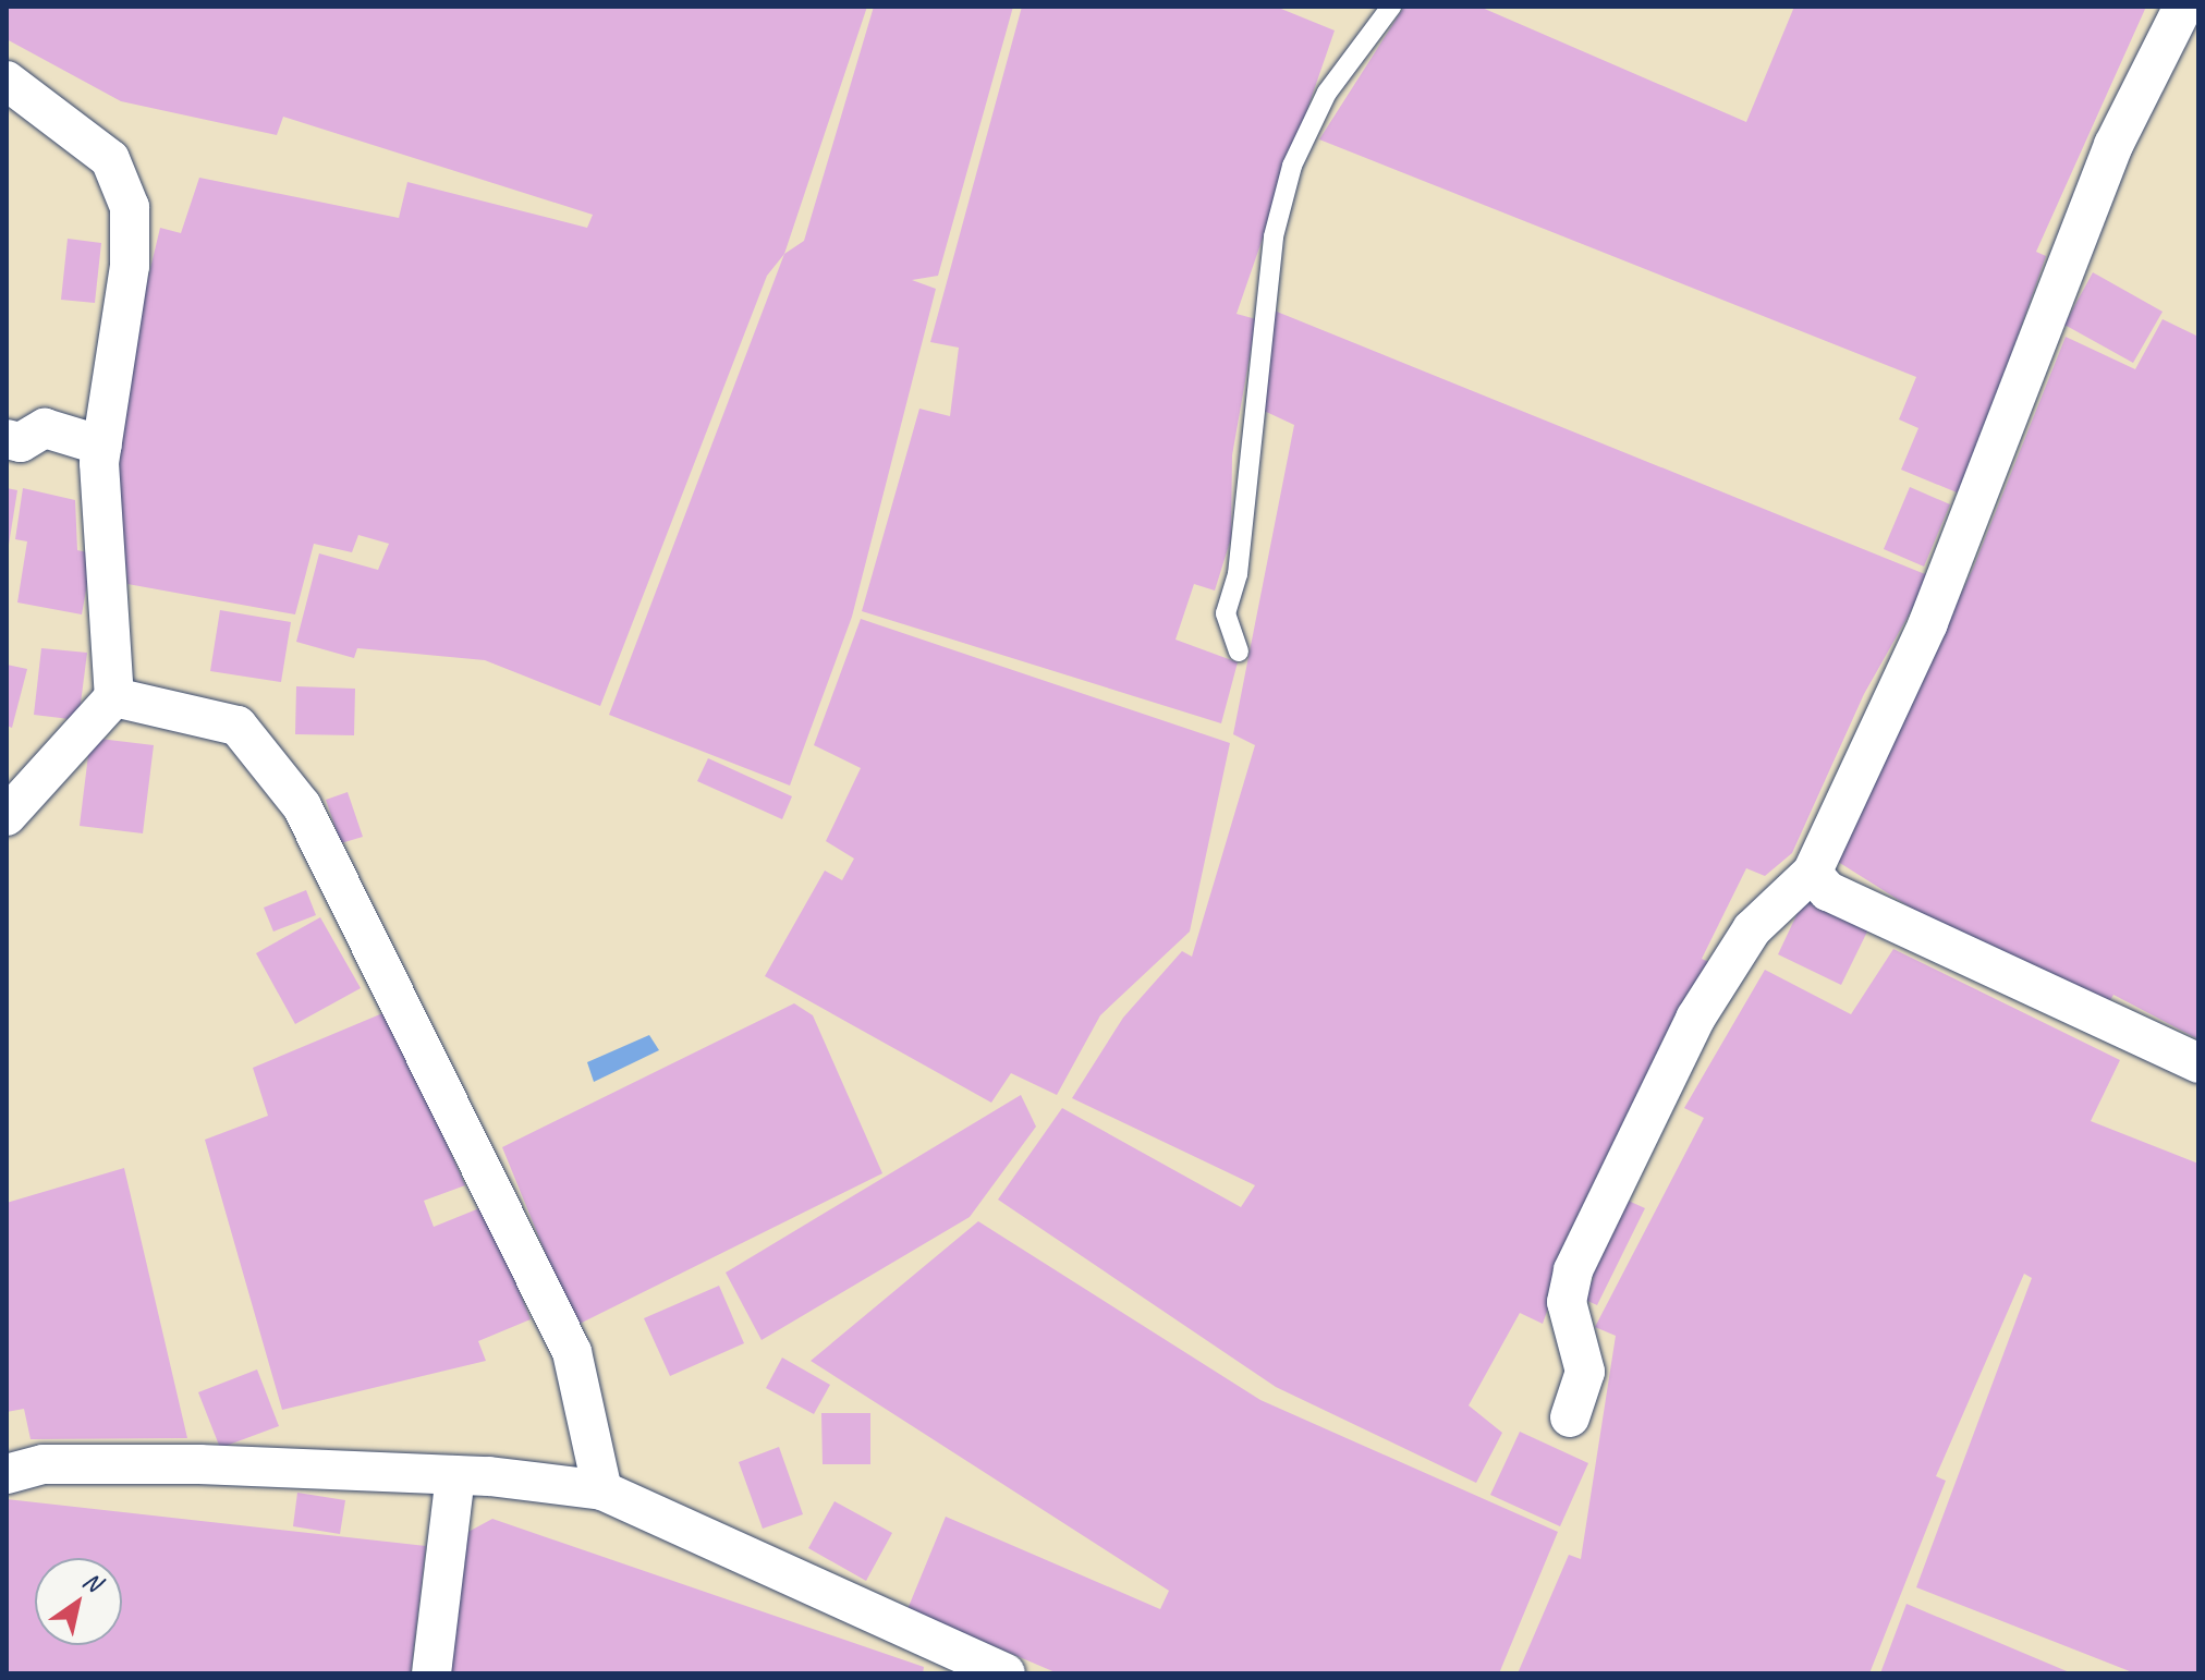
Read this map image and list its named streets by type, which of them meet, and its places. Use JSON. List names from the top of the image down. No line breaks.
{"north":"top right"}
